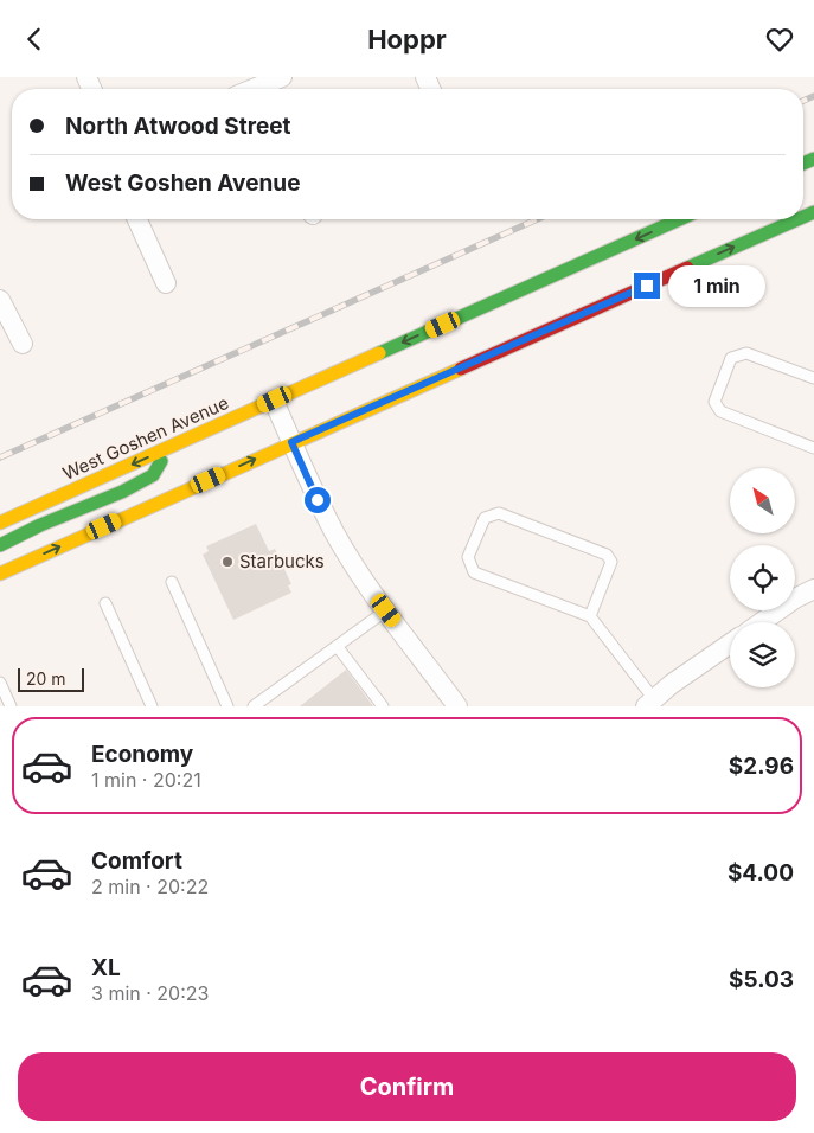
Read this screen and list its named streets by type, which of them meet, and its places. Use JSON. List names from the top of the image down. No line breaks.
{"streets":{"main road":["West Goshen Avenue"]},"places":["Starbucks"],"scale_bar":"20 m","north":"top left","page":{"header":"Hoppr","banner":["North Atwood Street","West Goshen Avenue"],"bubble":"1 min","scale":"20 m","list":[{"name":"Economy","note":"1 min · 20:21","value":"$2.96"},{"name":"Comfort","note":"2 min · 20:22","value":"$4.00"},{"name":"XL","note":"3 min · 20:23","value":"$5.03"}],"buttons":"Confirm"}}
